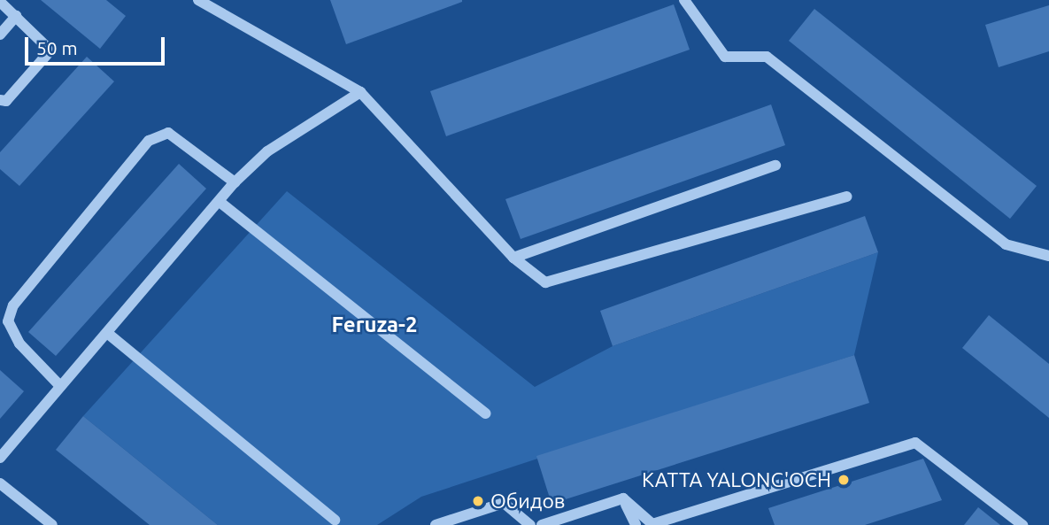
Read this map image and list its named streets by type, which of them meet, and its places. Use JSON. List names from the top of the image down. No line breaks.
{"districts":["Feruza-2"],"places":["KATTA YALONG'OCH","Обидов"],"scale_bar":"50 m"}
